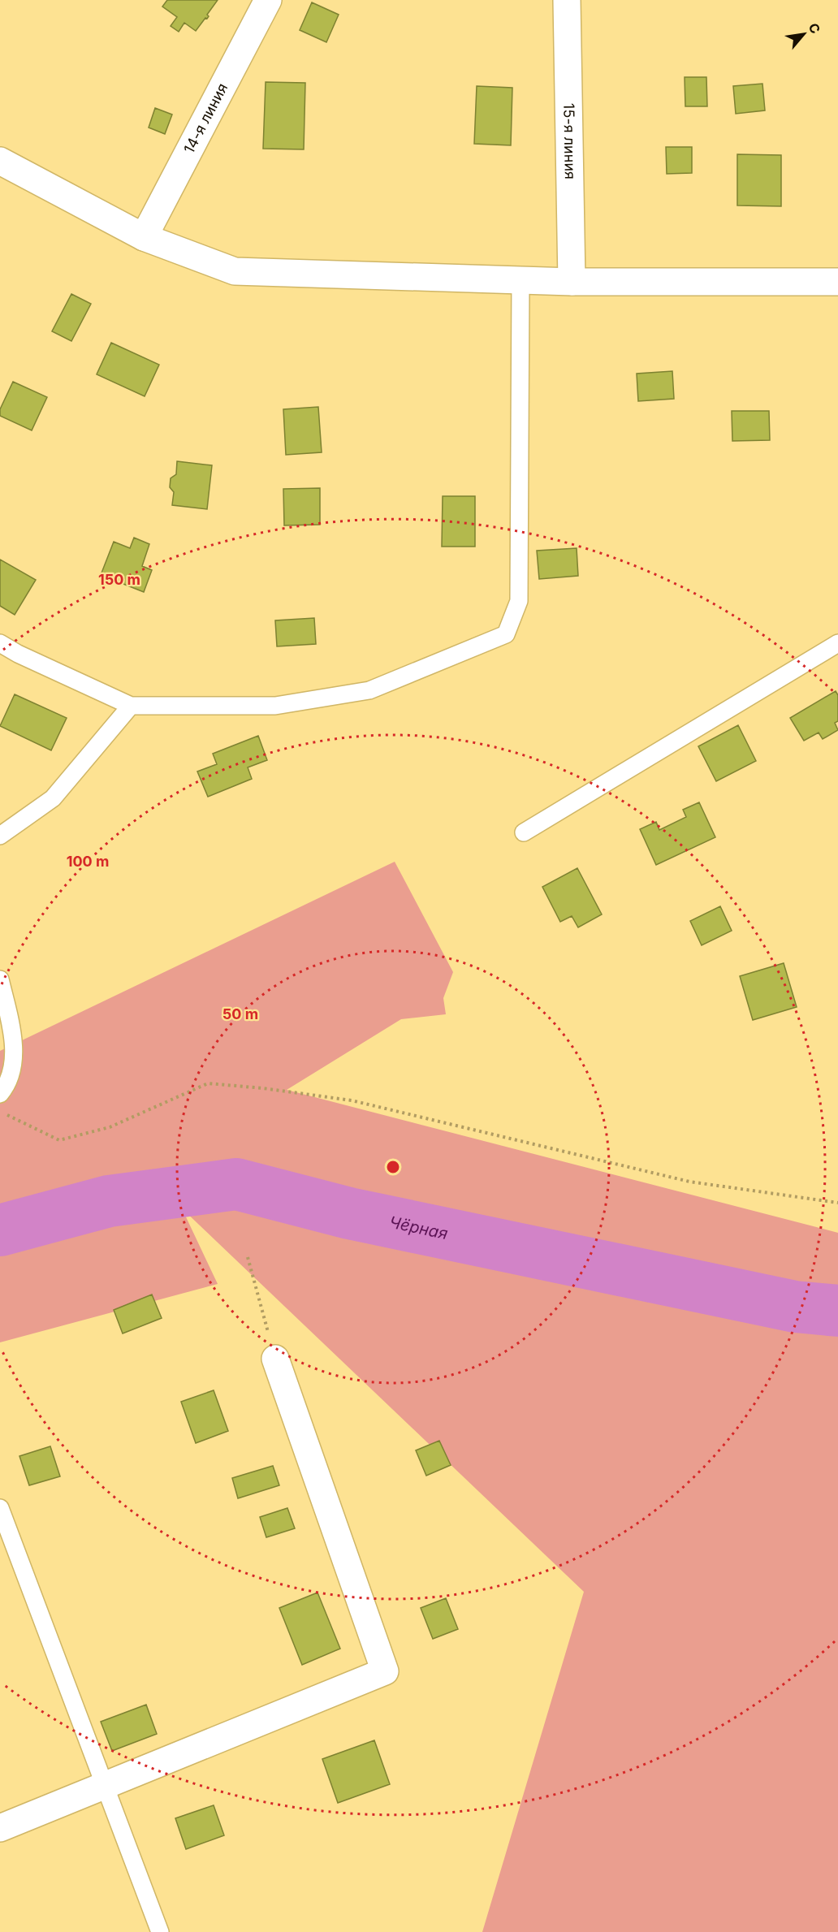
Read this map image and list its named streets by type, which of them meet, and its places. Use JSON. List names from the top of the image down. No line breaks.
{"streets":{"street":["14-я линия","15-я линия"]},"water":["Чёрная"],"north":"top right","rings":["150 m","100 m","50 m"]}
